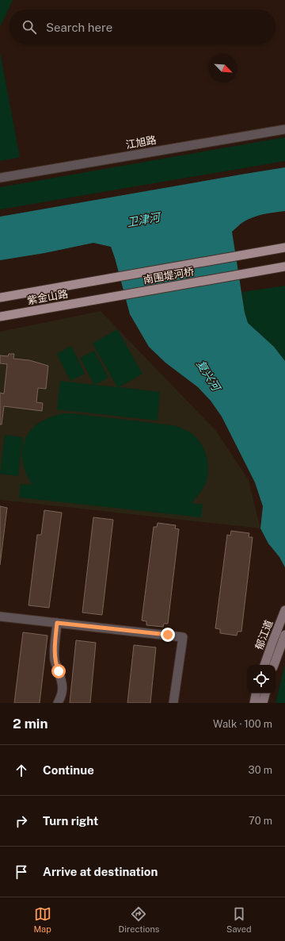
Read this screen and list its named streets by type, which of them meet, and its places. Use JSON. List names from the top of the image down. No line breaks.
{"streets":{"main road":["南围堤河桥","紫金山路","郁江道"],"street":["江旭路"]},"crossings":[["南围堤河桥","紫金山路"]],"water":["卫津河","复兴河"],"north":"bottom right","page":{"search":"Search here","heading":["2 min","Walk · 100 m"],"list":[["Continue","30 m"],["Turn right","70 m"],"Arrive at destination"],"nav":["Map","Directions","Saved"]}}
